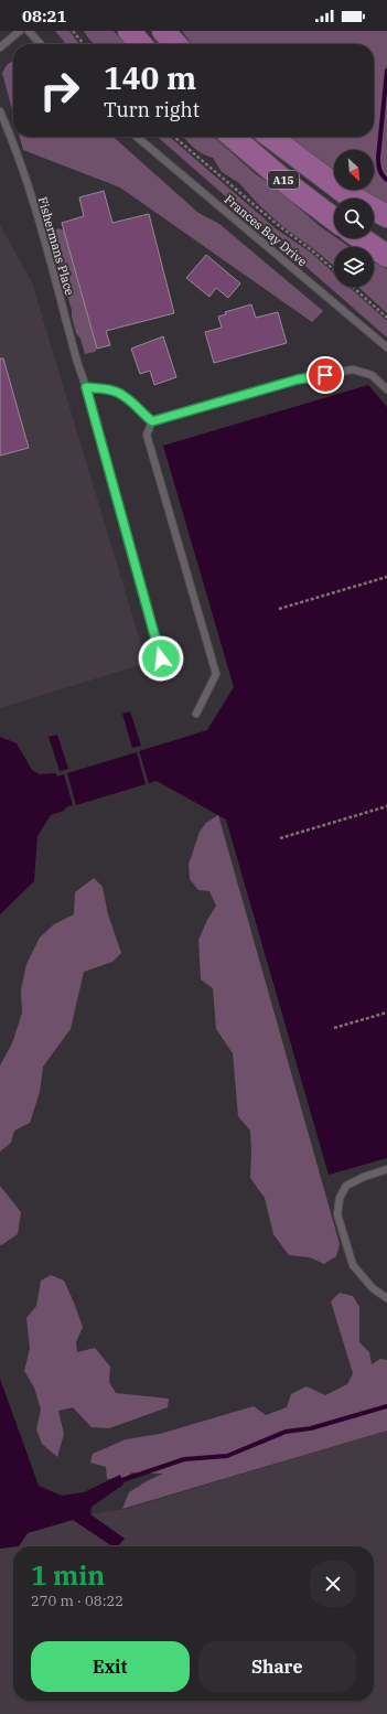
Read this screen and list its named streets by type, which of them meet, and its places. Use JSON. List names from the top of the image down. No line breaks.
{"streets":{"main road":["A15"],"lane":["Frances Bay Drive","Fishermans Place"]},"north":"bottom right","page":{"status":"08:21","turn":["140 m","Turn right"],"heading":["1 min","270 m · 08:22"],"buttons":["Exit","Share"]}}
